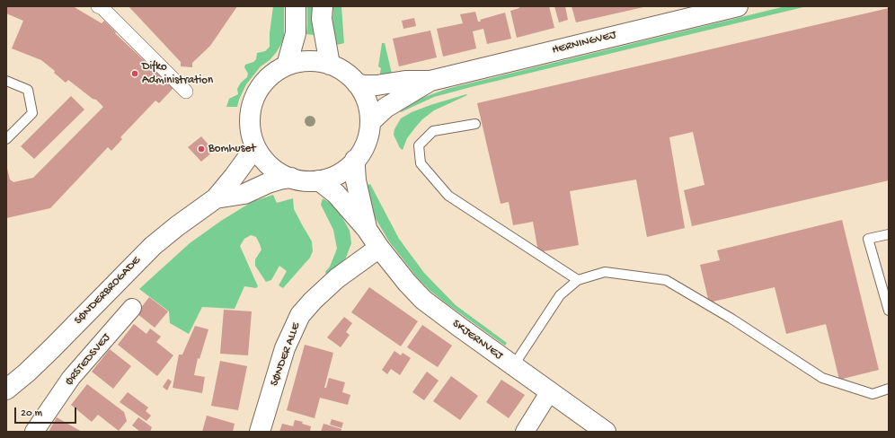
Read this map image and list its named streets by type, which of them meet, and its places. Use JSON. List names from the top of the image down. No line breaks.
{"streets":{"street":["HERNINGVEJ","SØNDERBROGADE","SKJERNVEJ","SØNDER ALLE","ØRSTEDSVEJ"]},"crossings":[["HERNINGVEJ","SØNDERBROGADE"],["HERNINGVEJ","SKJERNVEJ"],["SØNDERBROGADE","SKJERNVEJ"],["SKJERNVEJ","SØNDER ALLE"]],"places":["Difko Administration","Bomhuset"],"scale_bar":"20 m"}
